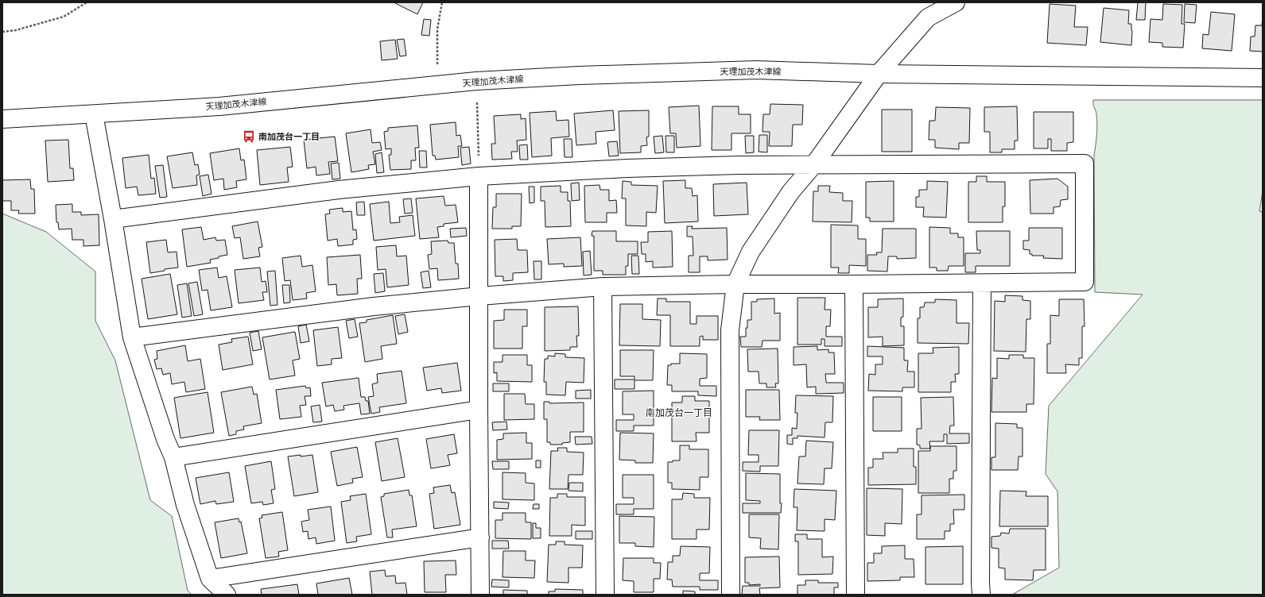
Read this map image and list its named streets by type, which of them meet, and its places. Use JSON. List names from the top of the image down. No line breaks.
{"streets":{"street":["天理加茂木津線"]},"districts":["南加茂台一丁目"],"places":{"bus stop":["南加茂台一丁目"]}}
